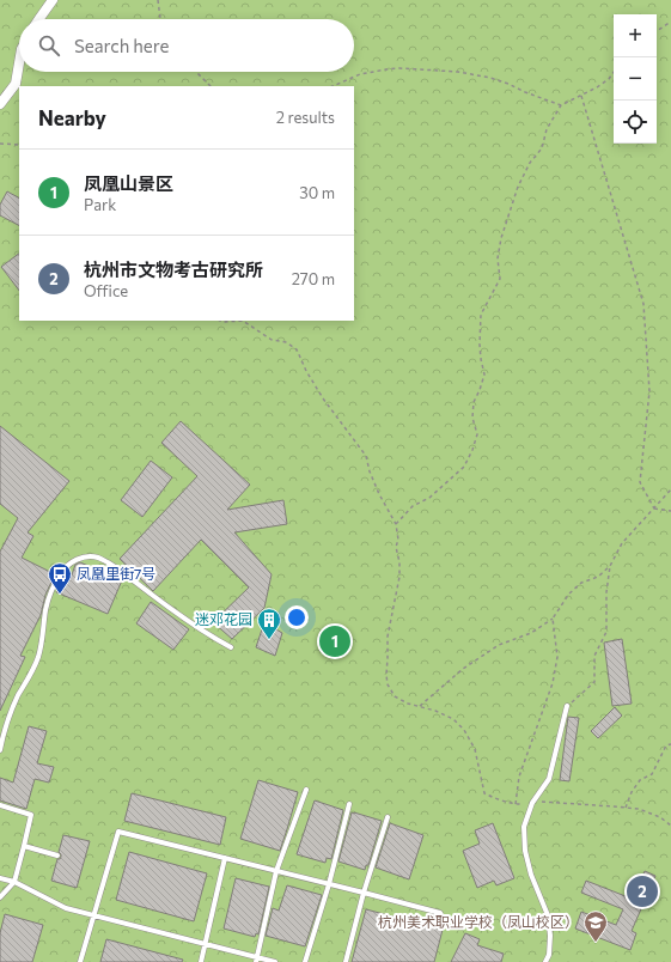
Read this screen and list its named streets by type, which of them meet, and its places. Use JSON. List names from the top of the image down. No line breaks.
{"places":{"bus stop":["凤凰里街7号"],"building":["迷邓花园"],"school or university":["杭州美术职业学校（凤山校区）"]},"page":{"map_buttons":["+","−"],"search":"Search here","heading":["Nearby","2 results"],"list":[{"mark":"1","name":"凤凰山景区","note":"Park","value":"30 m"},{"mark":"2","name":"杭州市文物考古研究所","note":"Office","value":"270 m"}],"pins":["1","2"]}}
